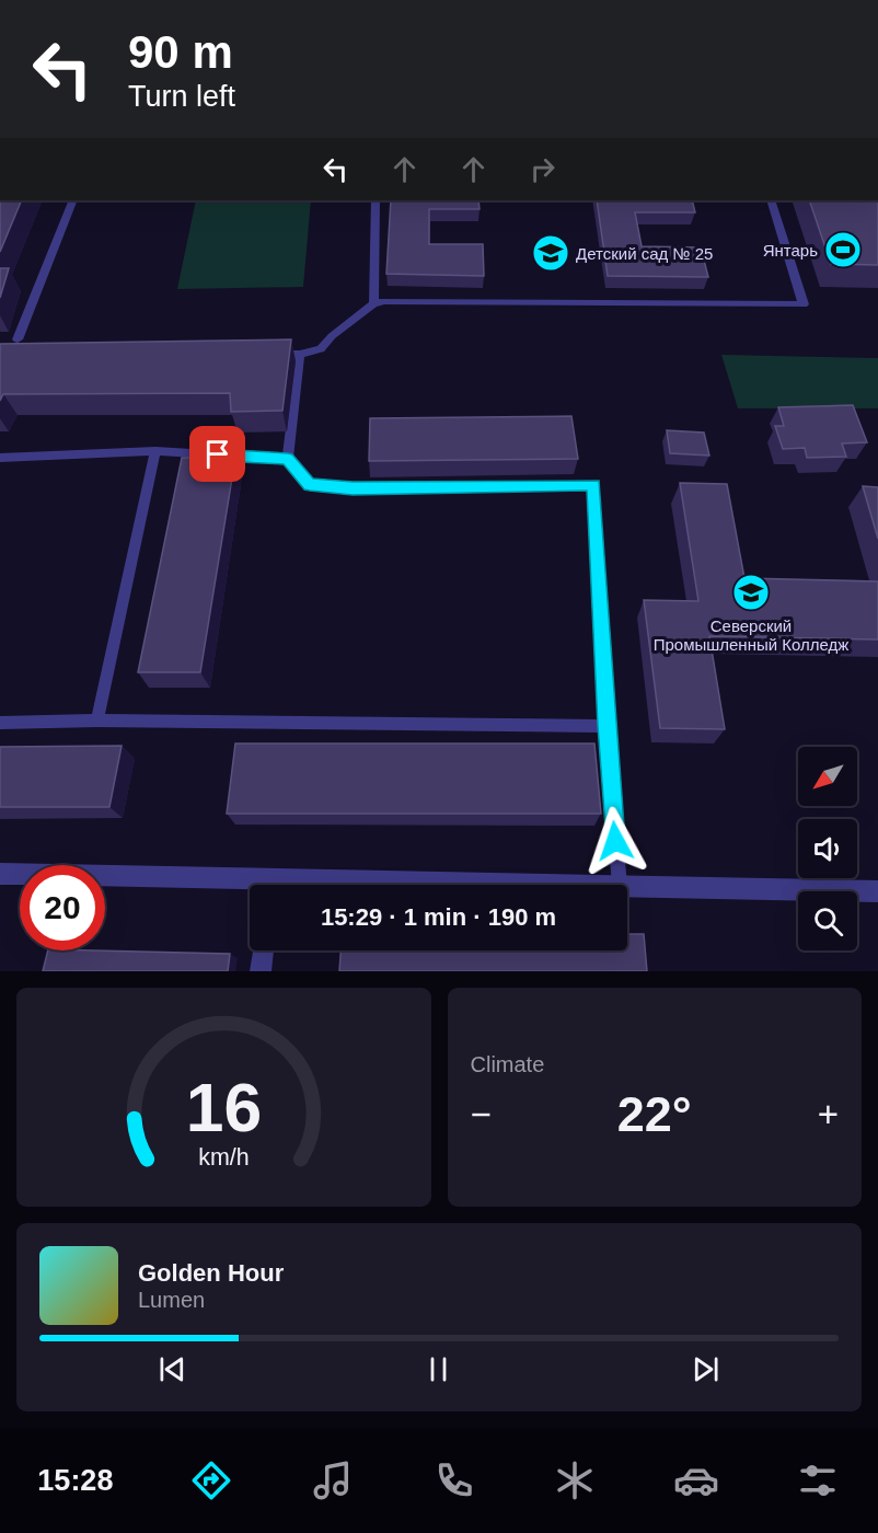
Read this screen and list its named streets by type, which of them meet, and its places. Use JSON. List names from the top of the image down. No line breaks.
{"places":{"sports":["Янтарь"],"school or university":["Детский сад № 25","Северский Промышленный Колледж"]},"north":"bottom left","page":{"turn":["90 m","Turn left"],"limit":"20","trip":"15:29 · 1 min · 190 m","tile":"Climate","heat":["−","22°","+"],"song":["Golden Hour","Lumen"],"tabs":"15:28","gauge":["16","km/h"]}}
